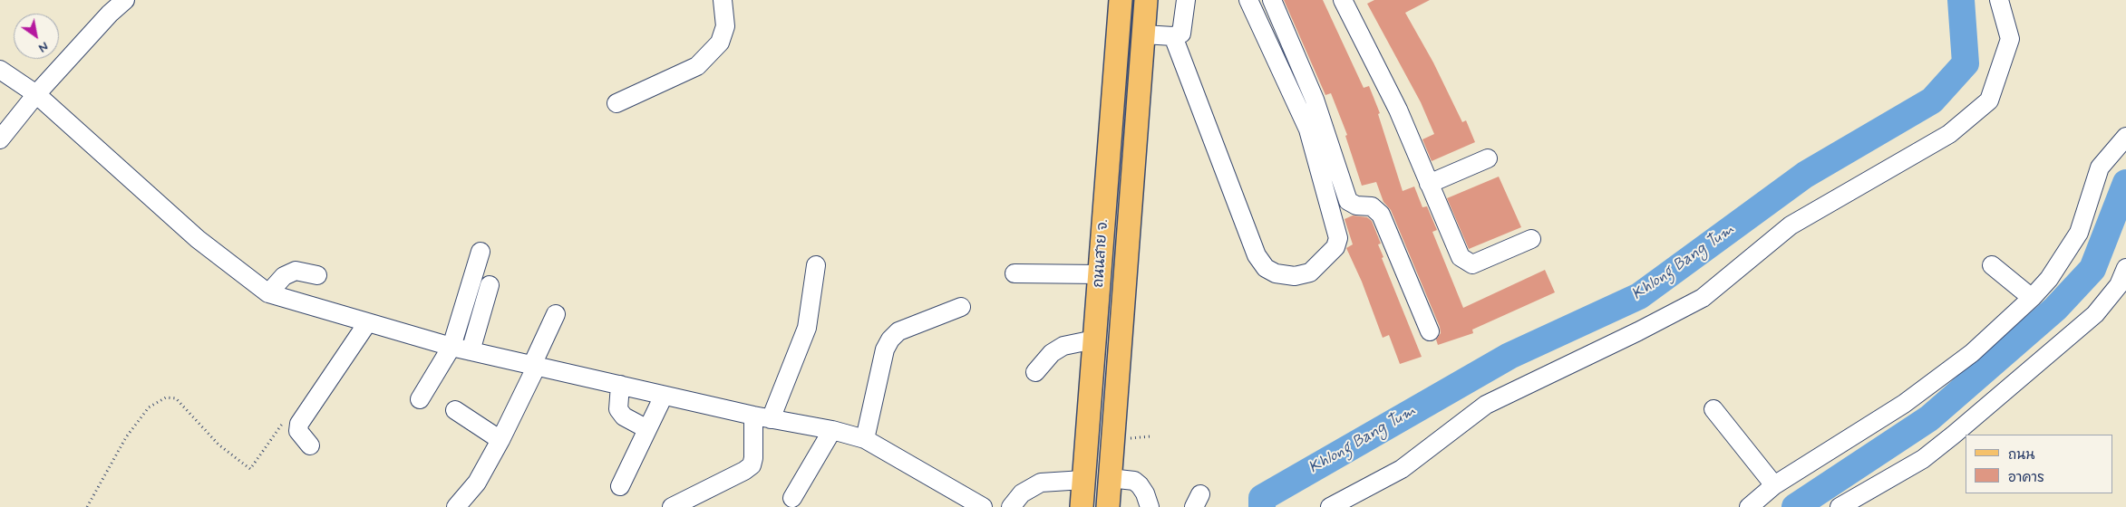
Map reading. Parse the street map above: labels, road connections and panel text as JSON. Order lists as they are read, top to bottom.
{
  "streets": {
    "main road": ["ถนนสาย จ."]
  },
  "water": ["Khlong Bang Tum"],
  "legend": ["ถนน", "อาคาร"],
  "north": "bottom right"
}
